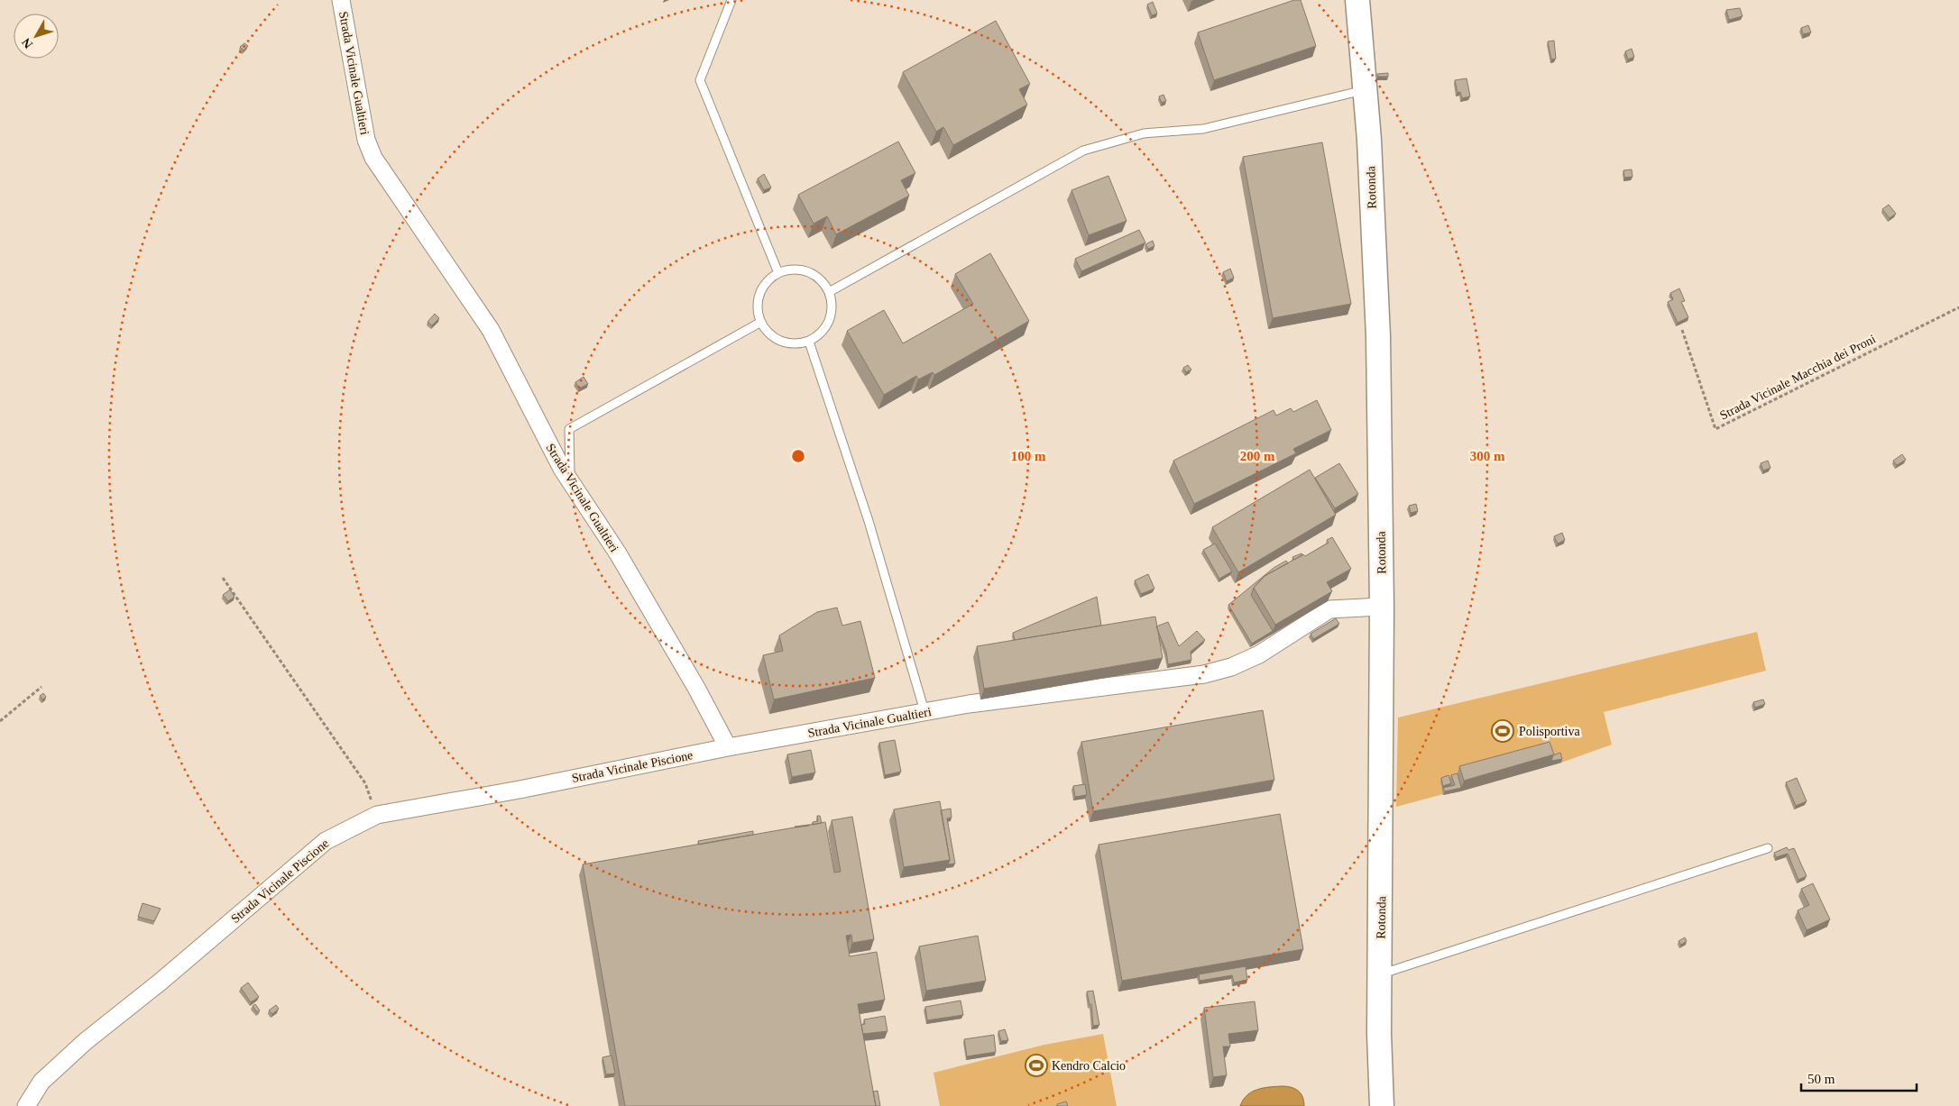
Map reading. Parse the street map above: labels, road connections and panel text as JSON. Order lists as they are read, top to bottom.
{
  "streets": {
    "main road": ["Rotonda"],
    "street": ["Strada Vicinale Gualtieri", "Strada Vicinale Piscione"],
    "path": ["Strada Vicinale Macchia dei Proni"]
  },
  "crossings": [
    ["Strada Vicinale Gualtieri", "Rotonda"],
    ["Strada Vicinale Gualtieri", "Strada Vicinale Piscione"]
  ],
  "places": {
    "sports": ["Polisportiva", "Kendro Calcio"]
  },
  "scale_bar": "50 m",
  "north": "bottom left",
  "rings": ["100 m", "200 m", "300 m"]
}
